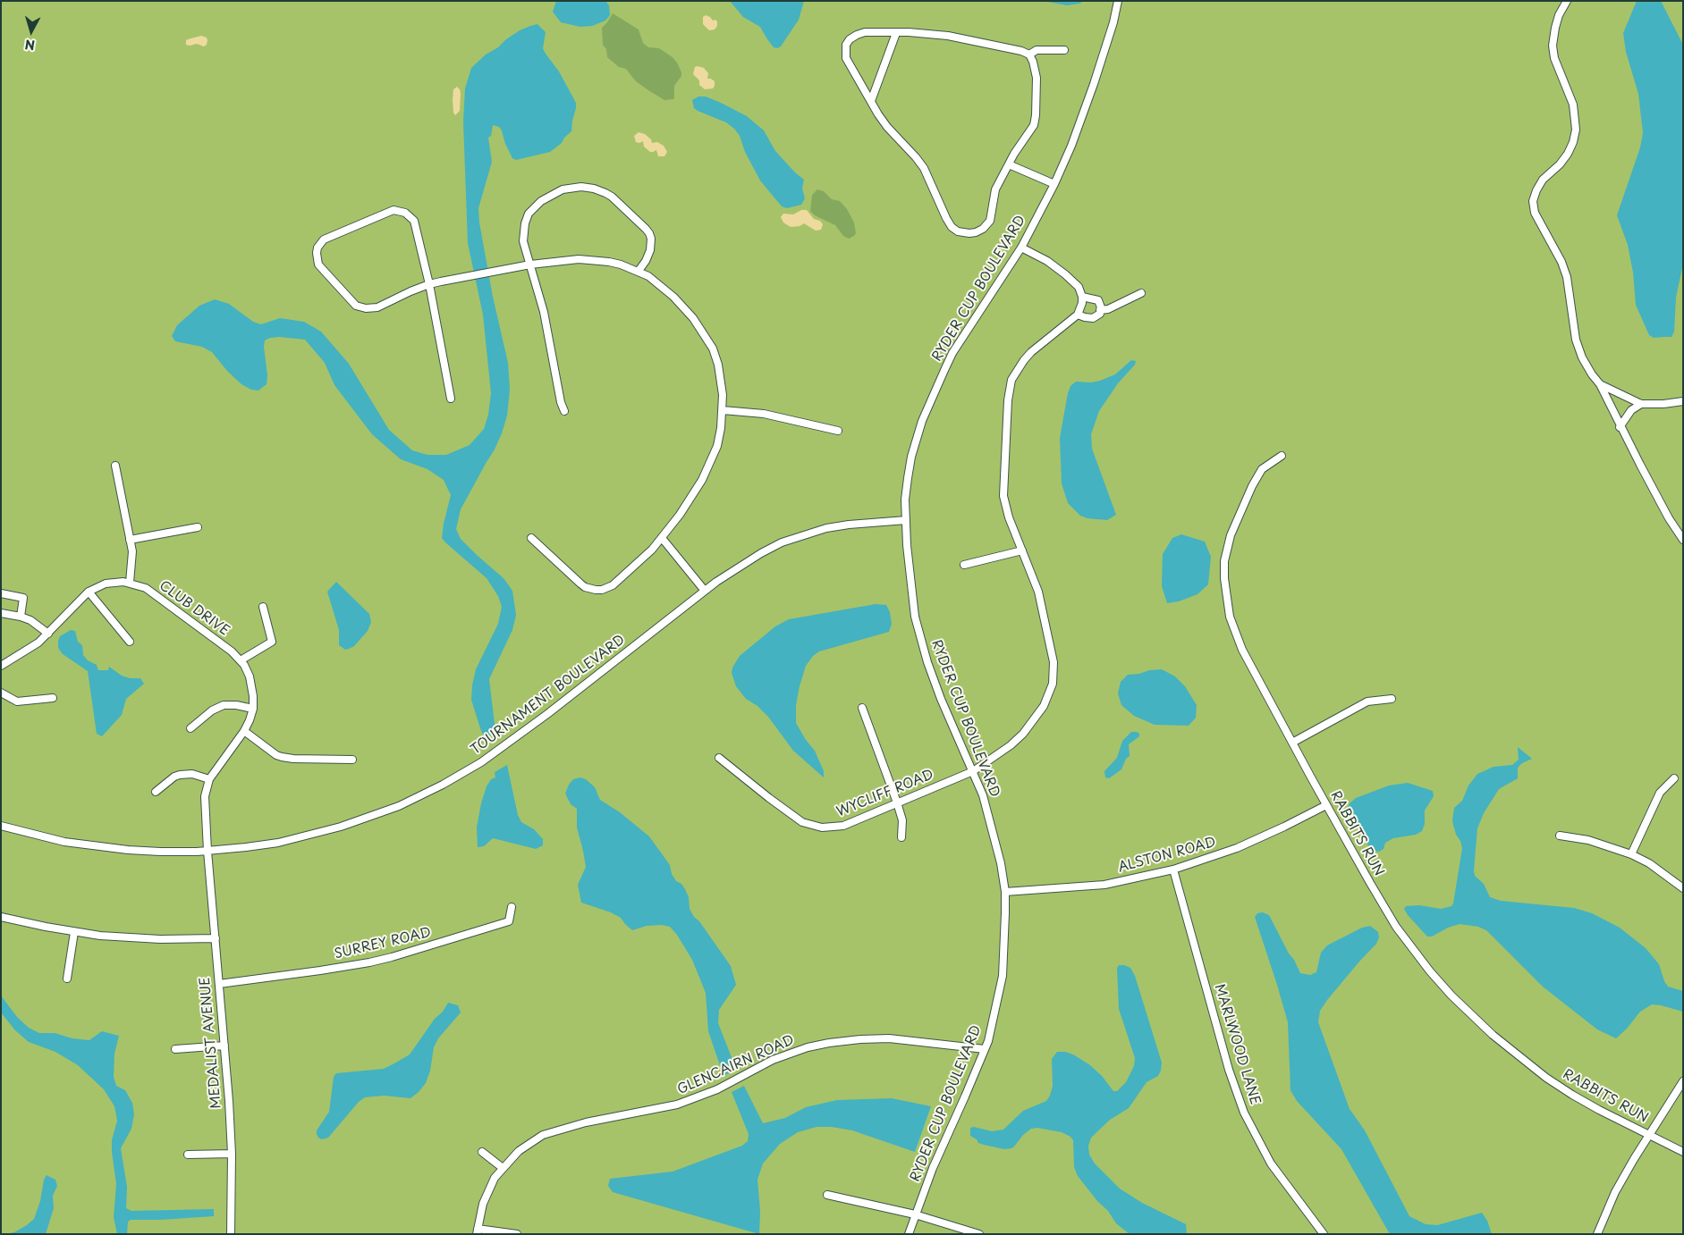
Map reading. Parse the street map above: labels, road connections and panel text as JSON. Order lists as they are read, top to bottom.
{
  "streets": {
    "street": [
      "RYDER CUP BOULEVARD",
      "CLUB DRIVE",
      "TOURNAMENT BOULEVARD",
      "WYCLIFF ROAD",
      "RABBITS RUN",
      "ALSTON ROAD",
      "SURREY ROAD",
      "MEDALIST AVENUE",
      "MARLWOOD LANE",
      "GLENCAIRN ROAD"
    ]
  },
  "crossings": [
    ["RYDER CUP BOULEVARD", "TOURNAMENT BOULEVARD"],
    ["RYDER CUP BOULEVARD", "WYCLIFF ROAD"],
    ["RYDER CUP BOULEVARD", "ALSTON ROAD"],
    ["RYDER CUP BOULEVARD", "GLENCAIRN ROAD"],
    ["CLUB DRIVE", "TOURNAMENT BOULEVARD"],
    ["CLUB DRIVE", "MEDALIST AVENUE"],
    ["TOURNAMENT BOULEVARD", "MEDALIST AVENUE"],
    ["RABBITS RUN", "ALSTON ROAD"],
    ["ALSTON ROAD", "MARLWOOD LANE"],
    ["SURREY ROAD", "MEDALIST AVENUE"]
  ],
  "north": "bottom"
}
